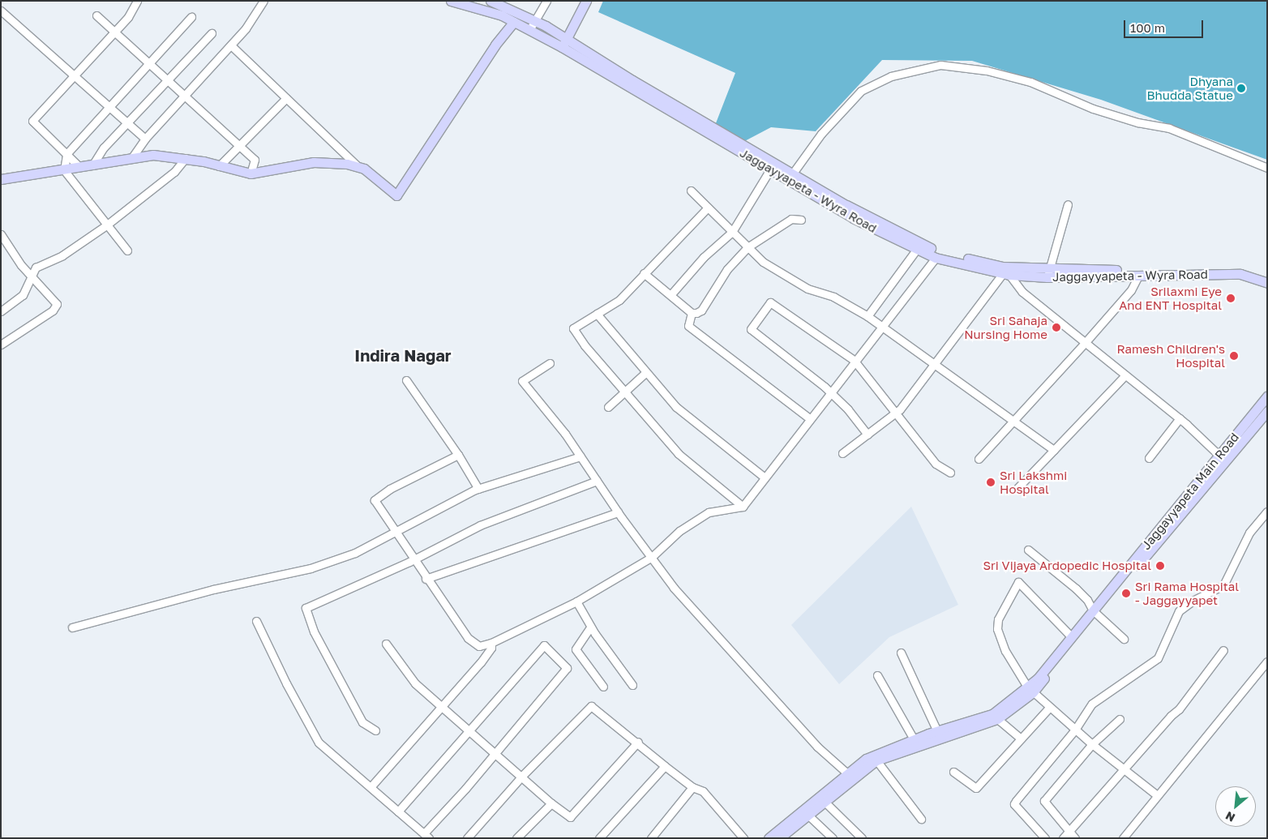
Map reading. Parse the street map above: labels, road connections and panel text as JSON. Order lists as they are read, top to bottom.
{
  "streets": {
    "main road": ["Jaggayyapeta - Wyra Road", "Jaggayyapeta Main Road"]
  },
  "districts": ["Indira Nagar"],
  "places": [
    "Dhyana Bhudda Statue",
    "Srilaxmi Eye And ENT Hospital",
    "Sri Sahaja Nursing Home",
    "Ramesh Children's Hospital",
    "Sri Lakshmi Hospital",
    "Sri Vijaya Ardopedic Hospital",
    "Sri Rama Hospital - Jaggayyapet"
  ],
  "scale_bar": "100 m",
  "north": "bottom left"
}
